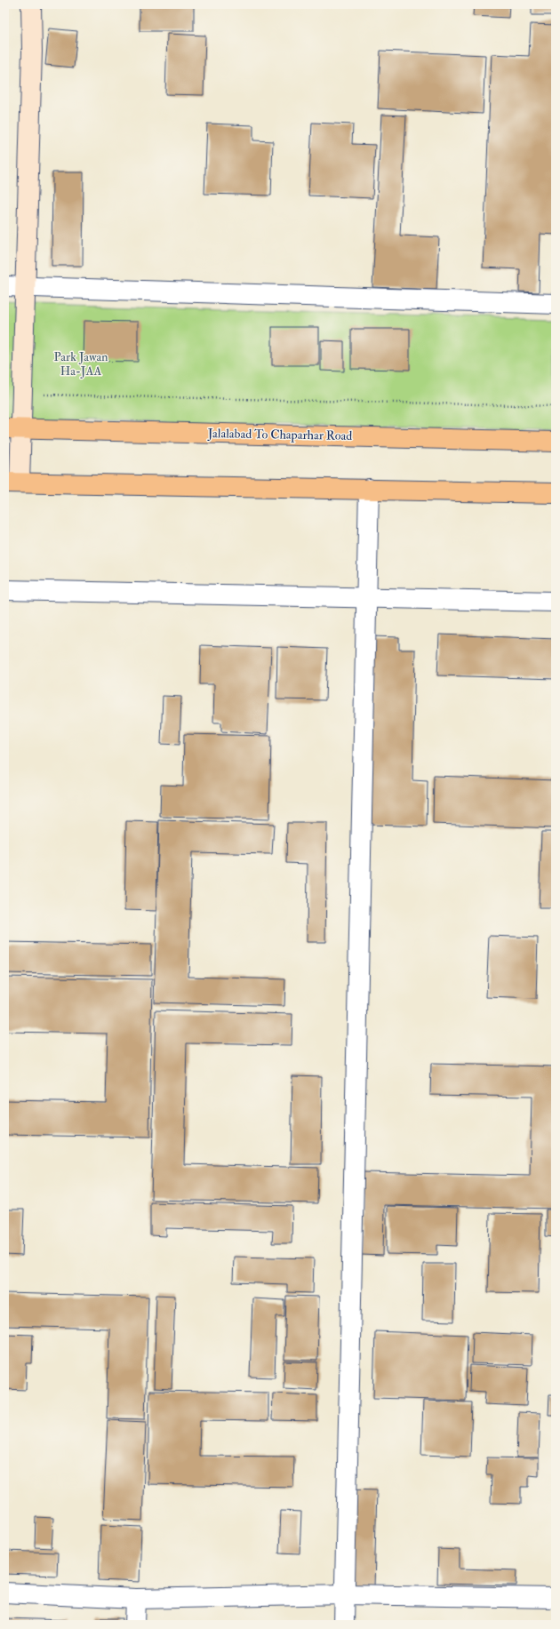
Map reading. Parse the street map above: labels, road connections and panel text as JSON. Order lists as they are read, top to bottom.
{
  "streets": {
    "main road": ["Jalalabad To Chaparhar Road"]
  },
  "parks": ["Park Jawan Ha-JAA"]
}
